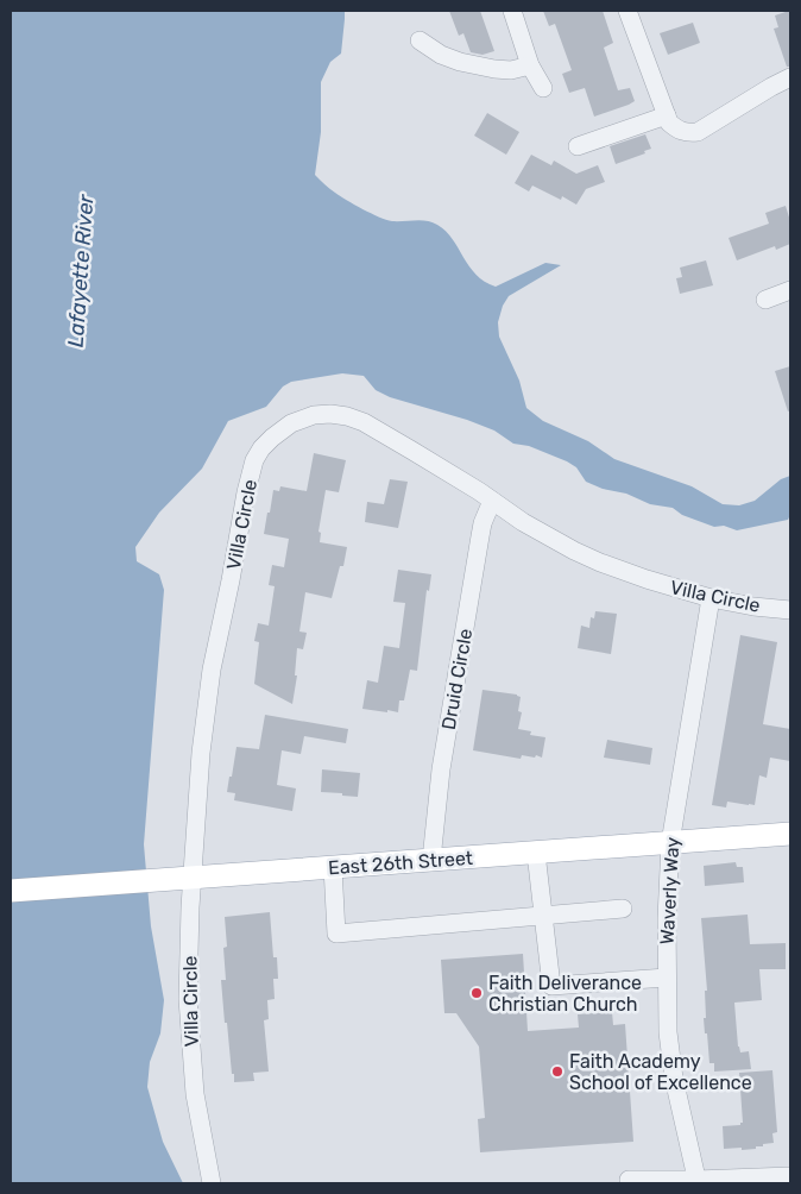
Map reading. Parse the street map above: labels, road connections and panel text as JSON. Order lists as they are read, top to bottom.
{
  "streets": {
    "main road": ["East 26th Street"],
    "street": ["Villa Circle", "Druid Circle", "Waverly Way"]
  },
  "crossings": [
    ["Villa Circle", "Druid Circle"],
    ["Villa Circle", "East 26th Street"],
    ["Villa Circle", "Waverly Way"],
    ["Druid Circle", "East 26th Street"],
    ["East 26th Street", "Waverly Way"]
  ],
  "water": ["Lafayette River"],
  "places": ["Faith Deliverance Christian Church", "Faith Academy School of Excellence"]
}
